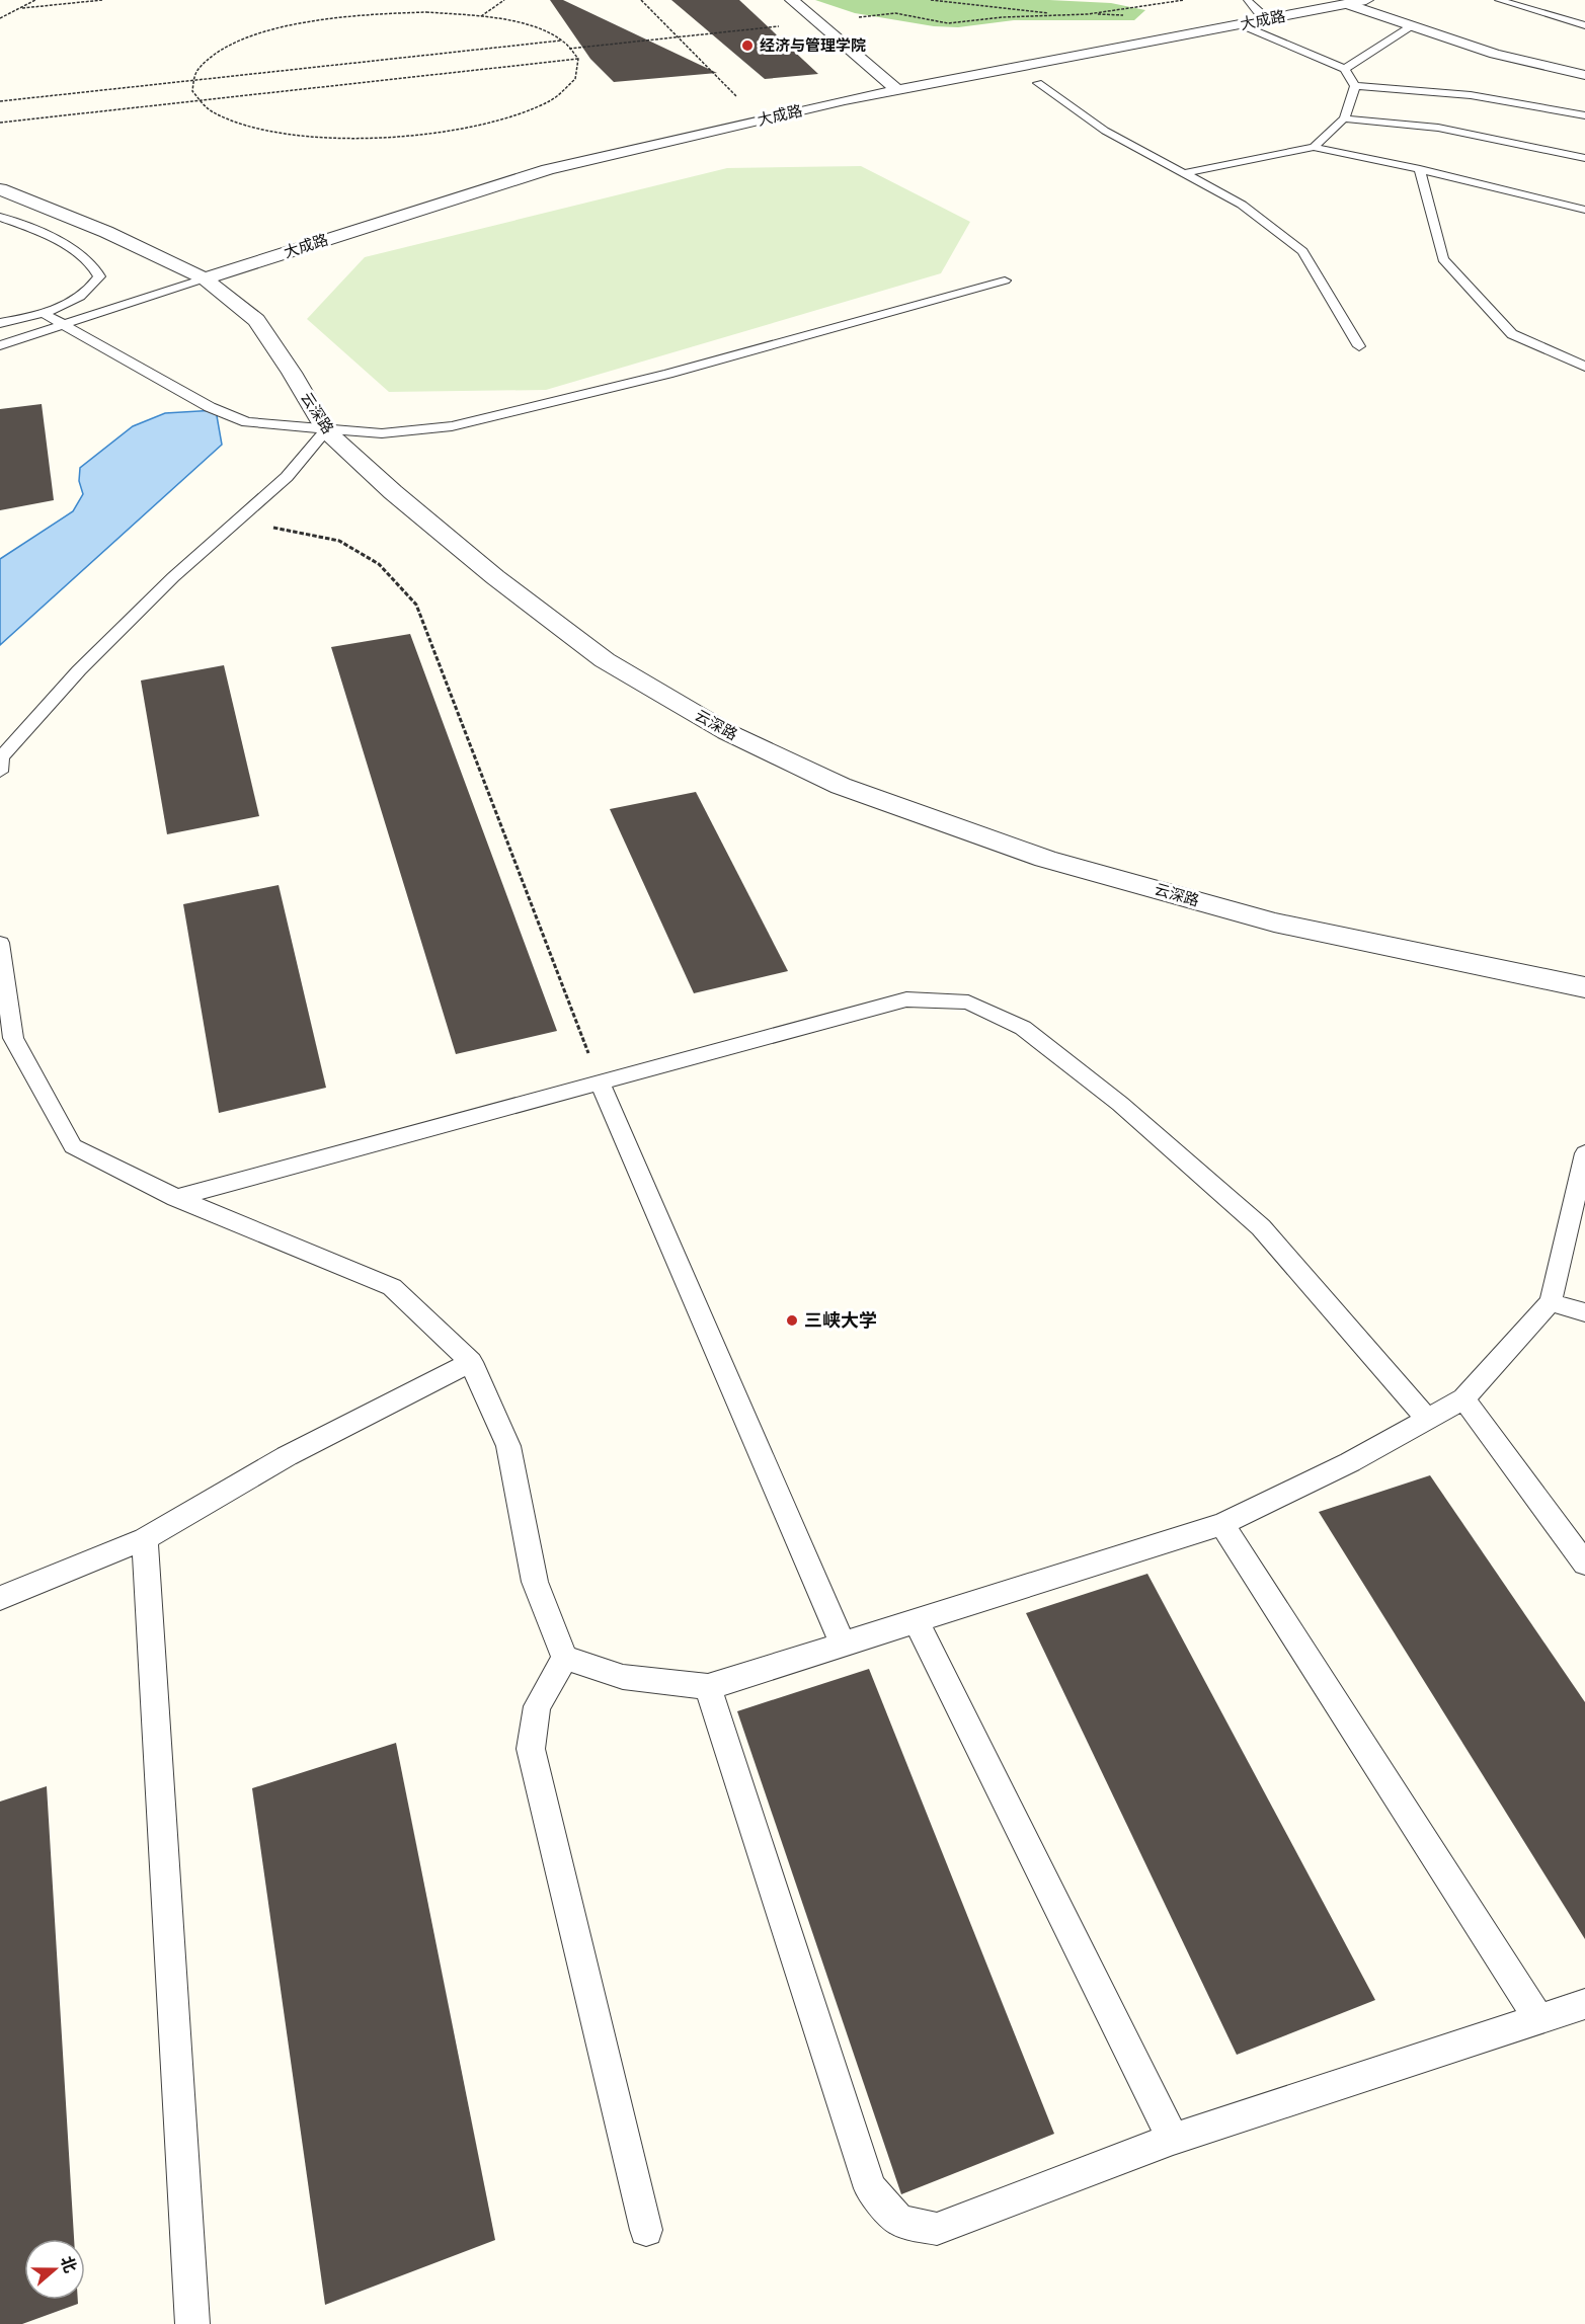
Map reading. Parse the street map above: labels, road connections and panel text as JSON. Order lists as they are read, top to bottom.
{
  "streets": {
    "street": ["大成路", "云深路"]
  },
  "crossings": [
    ["大成路", "云深路"]
  ],
  "places": ["经济与管理学院", "三峡大学"],
  "north": "right"
}
